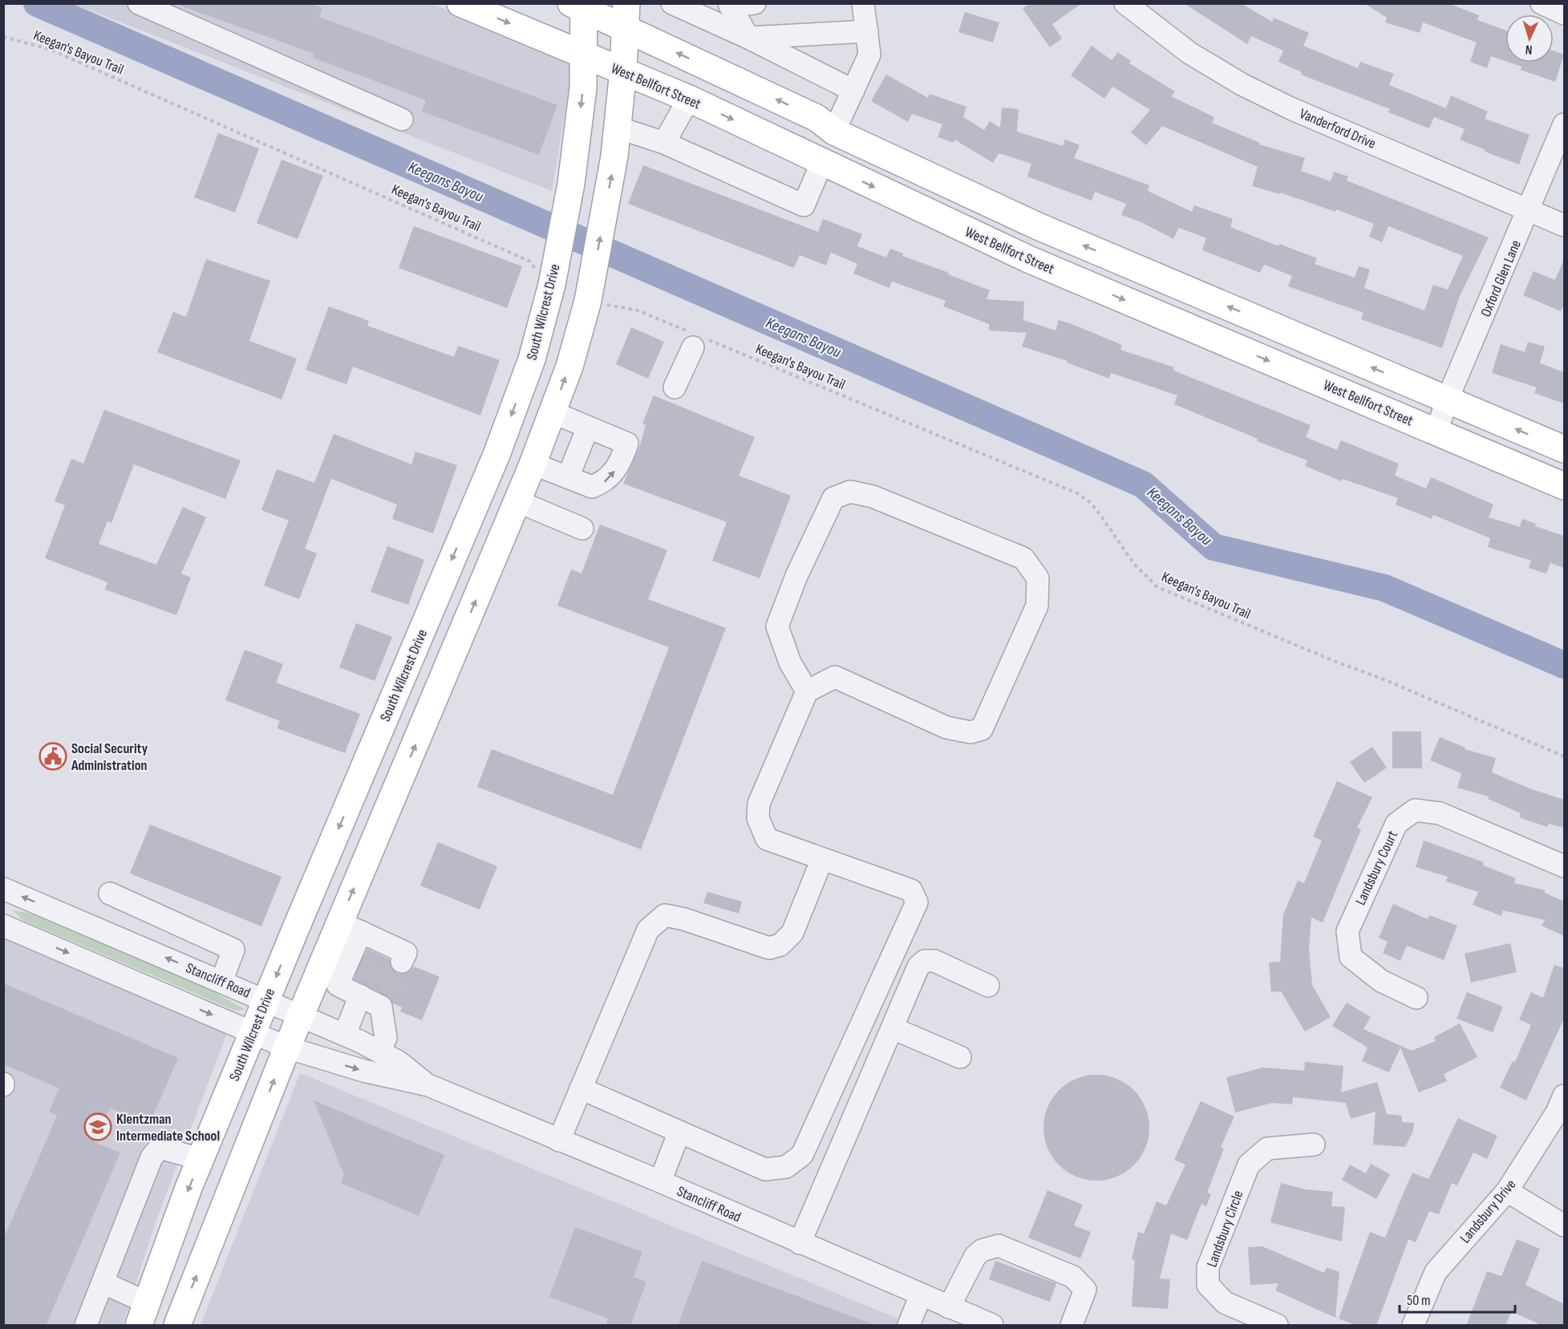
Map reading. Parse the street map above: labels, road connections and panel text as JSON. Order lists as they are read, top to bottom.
{
  "streets": {
    "main road": ["West Bellfort Street", "South Wilcrest Drive"],
    "street": [
      "Vanderford Drive",
      "Oxford Glen Lane",
      "Landsbury Court",
      "Stancliff Road",
      "Landsbury Drive",
      "Landsbury Circle"
    ],
    "path": ["Keegan's Bayou Trail"]
  },
  "crossings": [
    ["Keegan's Bayou Trail", "South Wilcrest Drive"],
    ["West Bellfort Street", "Oxford Glen Lane"],
    ["West Bellfort Street", "South Wilcrest Drive"],
    ["Vanderford Drive", "Oxford Glen Lane"],
    ["South Wilcrest Drive", "Stancliff Road"]
  ],
  "water": ["Keegans Bayou"],
  "places": {
    "public building": ["Social Security Administration"],
    "school or university": ["Klentzman Intermediate School"]
  },
  "scale_bar": "50 m",
  "north": "bottom"
}
